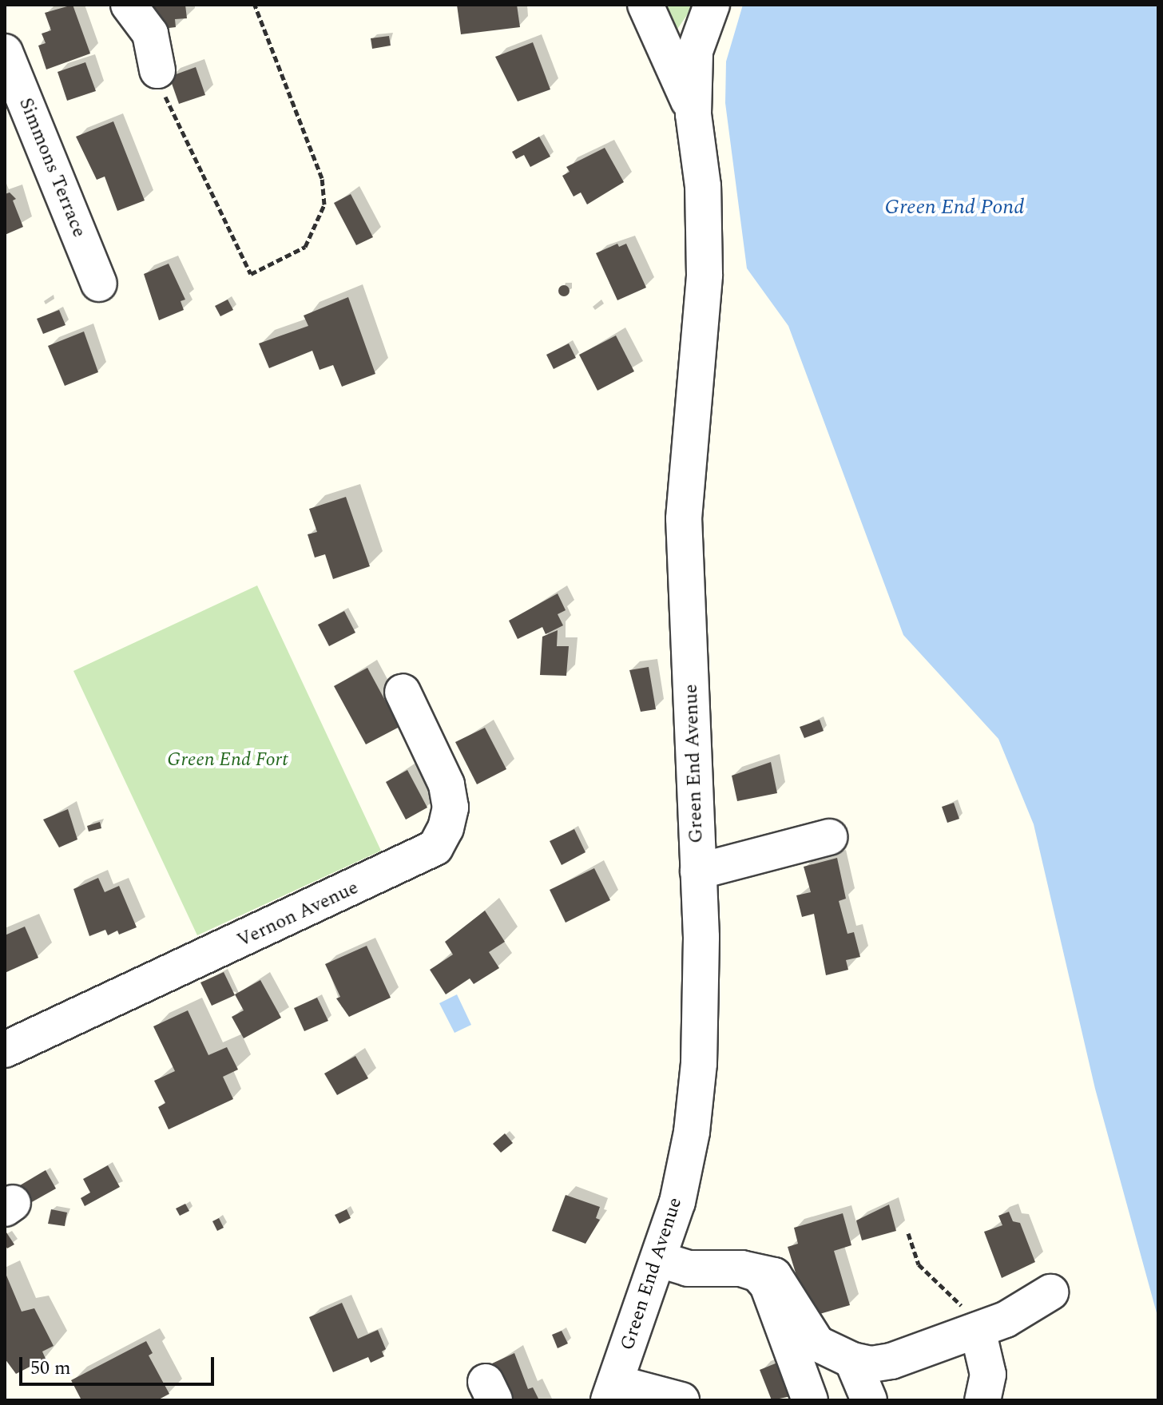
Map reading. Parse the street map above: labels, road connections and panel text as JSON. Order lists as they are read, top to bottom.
{
  "streets": {
    "street": ["Simmons Terrace", "Green End Avenue", "Vernon Avenue"]
  },
  "water": ["Green End Pond"],
  "parks": ["Green End Fort"],
  "scale_bar": "50 m"
}
